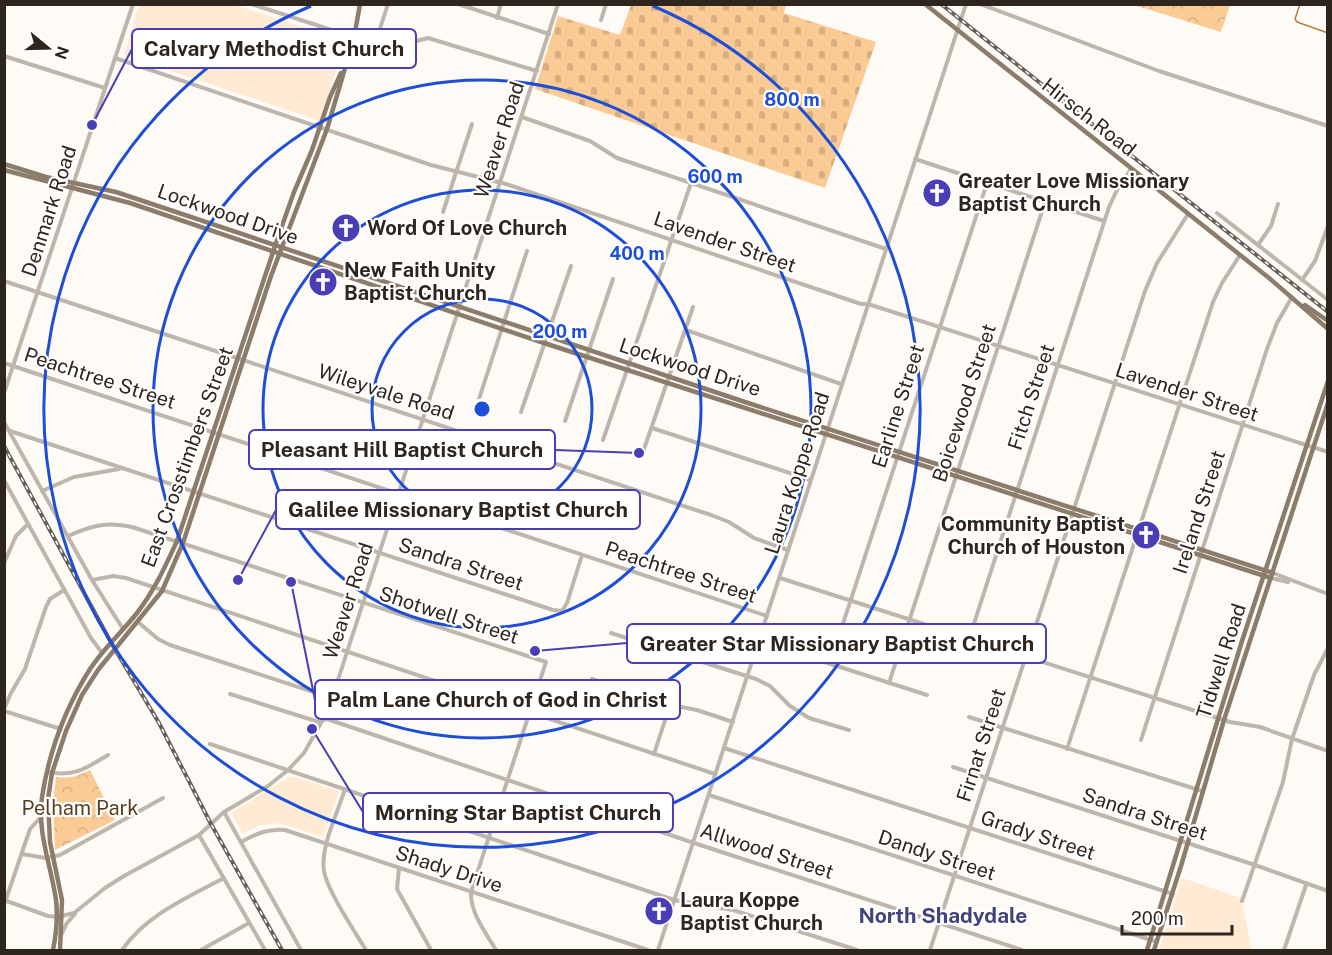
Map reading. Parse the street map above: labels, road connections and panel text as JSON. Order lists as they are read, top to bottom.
{
  "streets": {
    "main road": [
      "Hirsch Road",
      "Lockwood Drive",
      "East Crosstimbers Street",
      "Tidwell Road"
    ],
    "street": [
      "Weaver Road",
      "Denmark Road",
      "Lavender Street",
      "Peachtree Street",
      "Wileyvale Road",
      "Fitch Street",
      "Boicewood Street",
      "Earline Street",
      "Laura Koppe Road",
      "Ireland Street",
      "Sandra Street",
      "Shotwell Street",
      "Firnat Street",
      "Grady Street",
      "Allwood Street",
      "Dandy Street",
      "Shady Drive"
    ]
  },
  "crossings": [
    ["Hirsch Road", "Fitch Street"],
    ["Hirsch Road", "Laura Koppe Road"],
    ["Hirsch Road", "Ireland Street"],
    ["Hirsch Road", "Firnat Street"],
    ["Weaver Road", "Lockwood Drive"],
    ["Weaver Road", "Lavender Street"],
    ["Weaver Road", "Peachtree Street"],
    ["Weaver Road", "Wileyvale Road"],
    ["Weaver Road", "East Crosstimbers Street"],
    ["Weaver Road", "Sandra Street"],
    ["Weaver Road", "Shotwell Street"],
    ["Weaver Road", "Allwood Street"],
    ["Denmark Road", "Lockwood Drive"],
    ["Denmark Road", "Lavender Street"],
    ["Denmark Road", "Peachtree Street"],
    ["Denmark Road", "Wileyvale Road"],
    ["Lockwood Drive", "Fitch Street"],
    ["Lockwood Drive", "Boicewood Street"],
    ["Lockwood Drive", "Earline Street"],
    ["Lockwood Drive", "East Crosstimbers Street"],
    ["Lockwood Drive", "Laura Koppe Road"],
    ["Lockwood Drive", "Ireland Street"],
    ["Lockwood Drive", "Tidwell Road"],
    ["Lockwood Drive", "Firnat Street"],
    ["Lavender Street", "Fitch Street"],
    ["Lavender Street", "Boicewood Street"],
    ["Lavender Street", "Earline Street"],
    ["Lavender Street", "East Crosstimbers Street"],
    ["Lavender Street", "Laura Koppe Road"],
    ["Lavender Street", "Ireland Street"],
    ["Lavender Street", "Tidwell Road"],
    ["Lavender Street", "Firnat Street"],
    ["Peachtree Street", "Fitch Street"],
    ["Peachtree Street", "Boicewood Street"],
    ["Peachtree Street", "Earline Street"],
    ["Peachtree Street", "East Crosstimbers Street"],
    ["Peachtree Street", "Laura Koppe Road"],
    ["Peachtree Street", "Ireland Street"],
    ["Peachtree Street", "Sandra Street"],
    ["Peachtree Street", "Tidwell Road"],
    ["Peachtree Street", "Firnat Street"],
    ["Wileyvale Road", "East Crosstimbers Street"],
    ["Wileyvale Road", "Laura Koppe Road"],
    ["East Crosstimbers Street", "Sandra Street"],
    ["East Crosstimbers Street", "Shotwell Street"],
    ["Laura Koppe Road", "Grady Street"],
    ["Laura Koppe Road", "Allwood Street"],
    ["Laura Koppe Road", "Dandy Street"],
    ["Sandra Street", "Tidwell Road"],
    ["Sandra Street", "Firnat Street"],
    ["Tidwell Road", "Grady Street"],
    ["Tidwell Road", "Dandy Street"],
    ["Firnat Street", "Grady Street"],
    ["Firnat Street", "Allwood Street"],
    ["Firnat Street", "Dandy Street"]
  ],
  "districts": ["North Shadydale"],
  "parks": ["Pelham Park"],
  "places": {
    "other": [
      "Calvary Methodist Church",
      "Pleasant Hill Baptist Church",
      "Galilee Missionary Baptist Church",
      "Palm Lane Church of God in Christ",
      "Greater Star Missionary Baptist Church",
      "Morning Star Baptist Church"
    ],
    "church": [
      "Greater Love Missionary Baptist Church",
      "Word Of Love Church",
      "New Faith Unity Baptist Church",
      "Community Baptist Church of Houston",
      "Laura Koppe Baptist Church"
    ]
  },
  "scale_bar": "200 m",
  "north": "right",
  "rings": [
    "800 m",
    "600 m",
    "400 m",
    "200 m"
  ]
}
